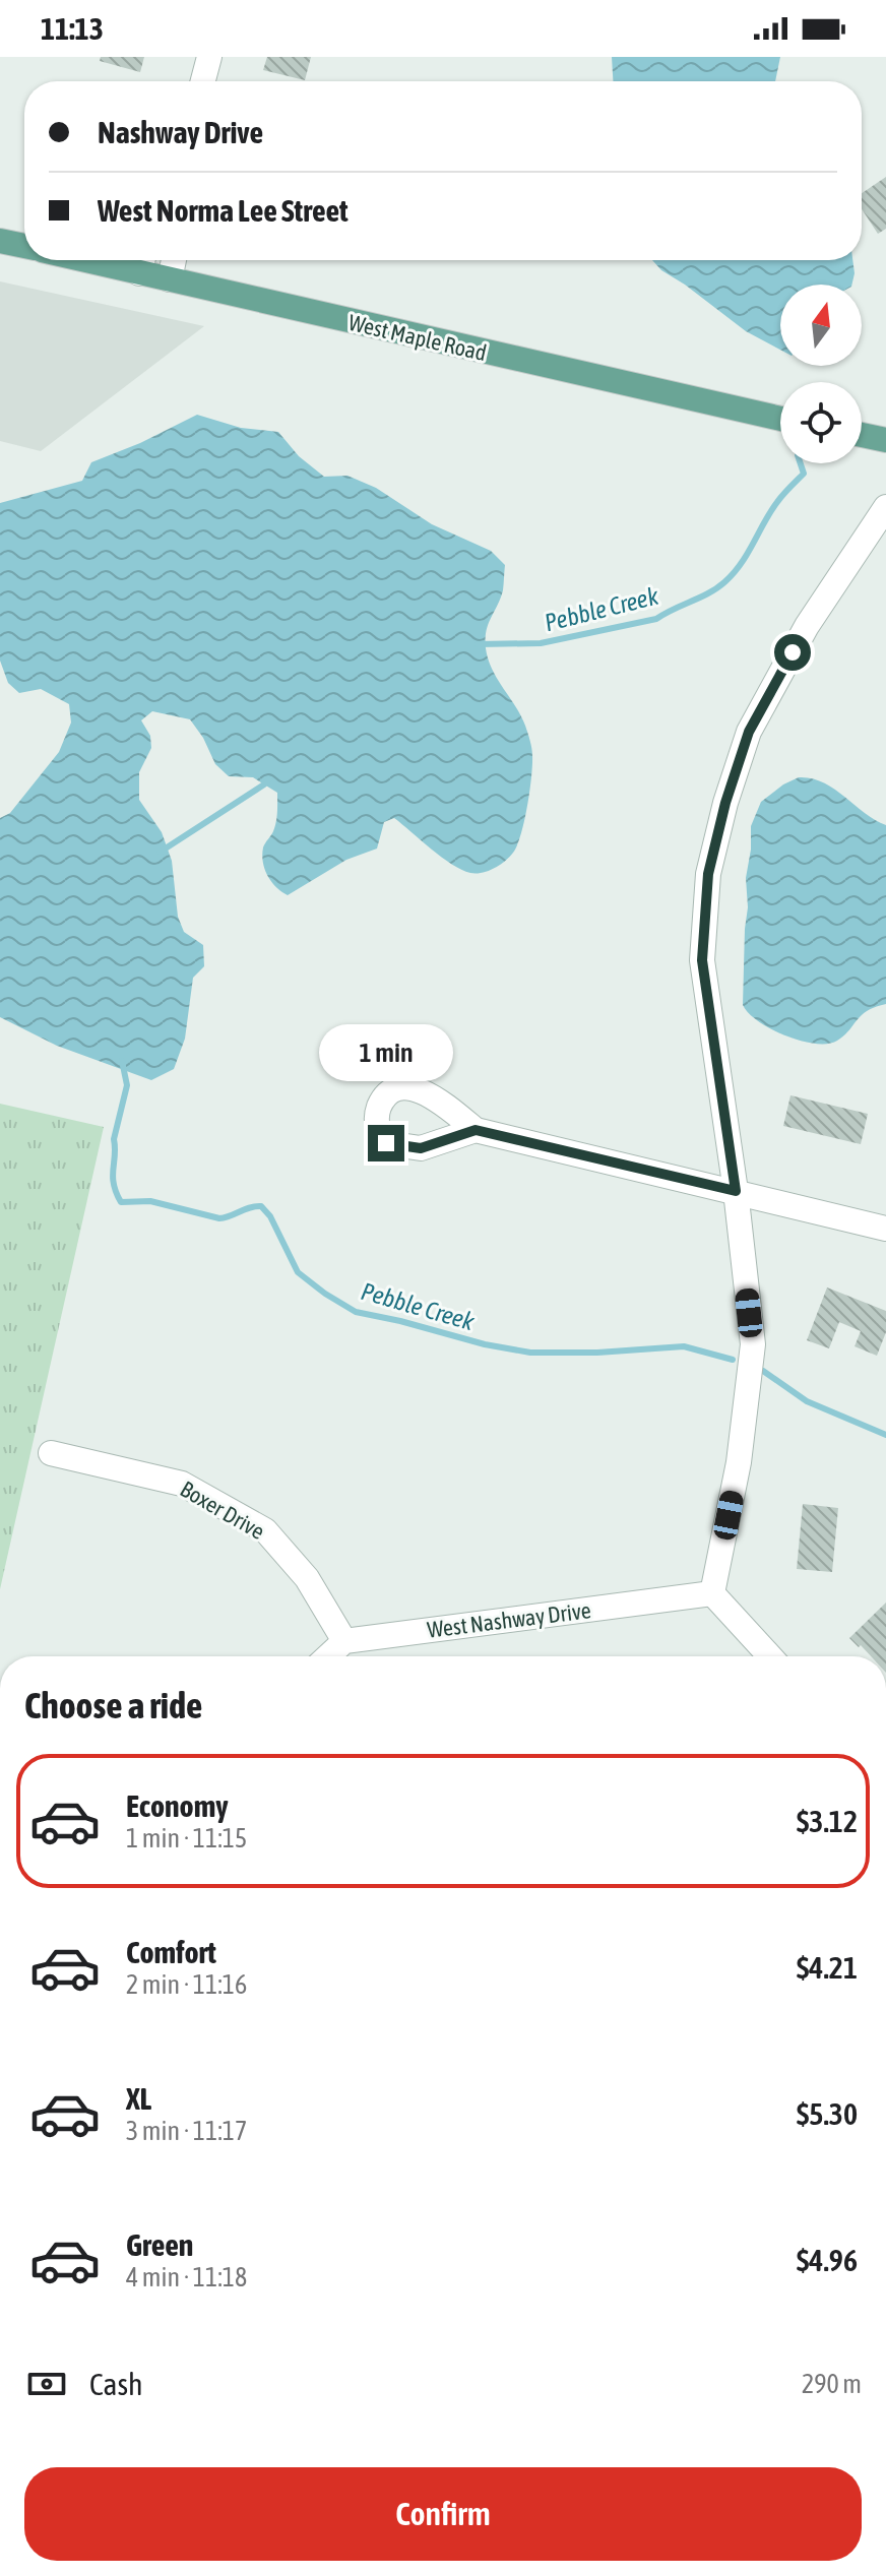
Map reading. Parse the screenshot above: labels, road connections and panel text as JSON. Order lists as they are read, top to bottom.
{
  "streets": {
    "main road": ["West Maple Road"],
    "street": ["Boxer Drive", "West Nashway Drive"]
  },
  "crossings": [
    ["Boxer Drive", "West Nashway Drive"]
  ],
  "water": ["Pebble Creek"],
  "north": "top",
  "page": {
    "status": "11:13",
    "banner": ["Nashway Drive", "West Norma Lee Street"],
    "bubble": "1 min",
    "heading": "Choose a ride",
    "list": [
      {
        "name": "Economy",
        "note": "1 min · 11:15",
        "value": "$3.12"
      },
      {
        "name": "Comfort",
        "note": "2 min · 11:16",
        "value": "$4.21"
      },
      {
        "name": "XL",
        "note": "3 min · 11:17",
        "value": "$5.30"
      },
      {
        "name": "Green",
        "note": "4 min · 11:18",
        "value": "$4.96"
      }
    ],
    "pay": ["Cash", "290 m"],
    "buttons": "Confirm"
  }
}
